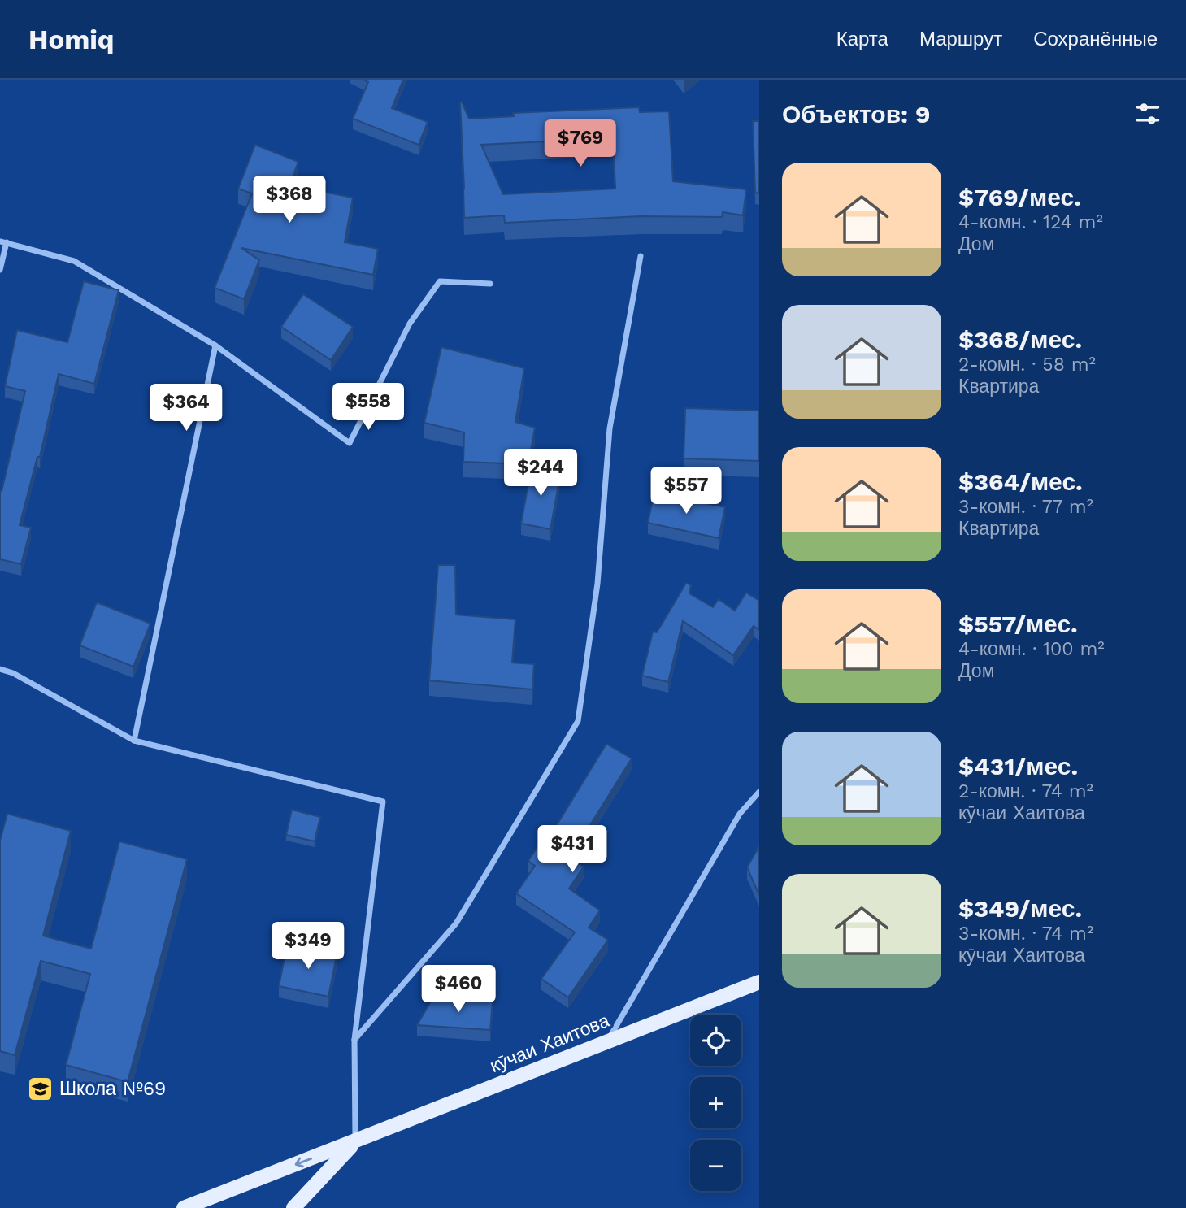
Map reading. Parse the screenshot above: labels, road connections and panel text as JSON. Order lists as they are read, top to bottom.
{
  "streets": {
    "main road": ["кӯчаи Хаитова"]
  },
  "places": {
    "school or university": ["Школа №69"]
  },
  "page": {
    "header": "Homiq",
    "nav": ["Карта", "Маршрут", "Сохранённые"],
    "heading": "Объектов: 9",
    "price": [
      "$769",
      "$368",
      "$558",
      "$364",
      "$244",
      "$557",
      "$431",
      "$349",
      "$460"
    ],
    "list": [
      {
        "name": "$769/мес.",
        "note": "4-комн. · 124 m² · Дом"
      },
      {
        "name": "$368/мес.",
        "note": "2-комн. · 58 m² · Квартира"
      },
      {
        "name": "$364/мес.",
        "note": "3-комн. · 77 m² · Квартира"
      },
      {
        "name": "$557/мес.",
        "note": "4-комн. · 100 m² · Дом"
      },
      {
        "name": "$431/мес.",
        "note": "2-комн. · 74 m² · кӯчаи Хаитова"
      },
      {
        "name": "$349/мес.",
        "note": "3-комн. · 74 m² · кӯчаи Хаитова"
      }
    ],
    "map_buttons": ["+", "−"]
  }
}
